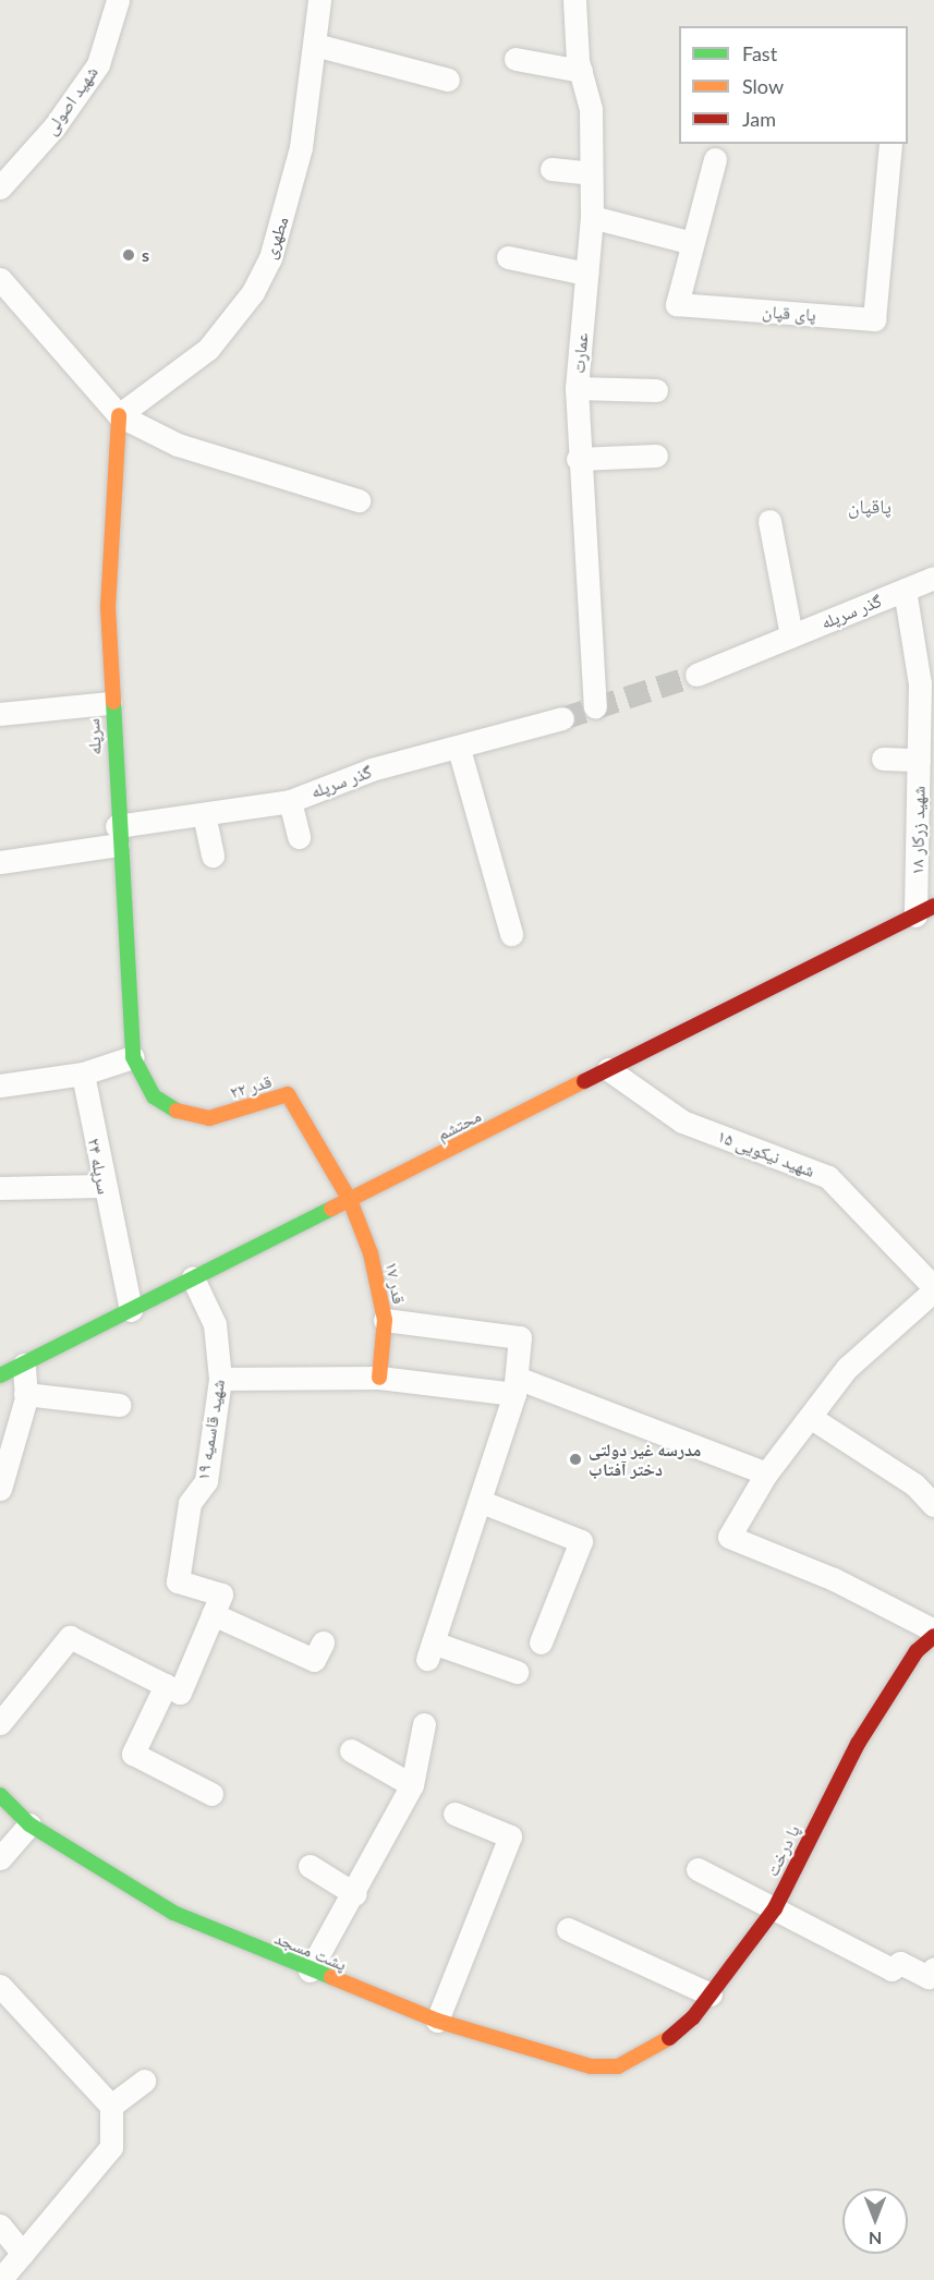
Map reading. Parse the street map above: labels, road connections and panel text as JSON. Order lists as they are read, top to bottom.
{
  "streets": {
    "street": [
      "شهید اصولی",
      "مطهری",
      "پای قپان",
      "عمارت",
      "گذر سرپله",
      "سرپله",
      "شهید زرکار ۱۸",
      "قدر ۲۲",
      "محتشم",
      "شهید نیکویی ۱۵",
      "سرپله ۲۴",
      "قدر ۱۷",
      "شهید قاسمیه ۱۹",
      "پا درخت",
      "پشت مسجد"
    ]
  },
  "crossings": [
    ["مطهری", "سرپله"],
    ["گذر سرپله", "سرپله"],
    ["گذر سرپله", "شهید زرکار ۱۸"],
    ["سرپله", "قدر ۲۲"],
    ["شهید زرکار ۱۸", "محتشم"],
    ["قدر ۲۲", "محتشم"],
    ["قدر ۲۲", "قدر ۱۷"],
    ["محتشم", "شهید نیکویی ۱۵"],
    ["محتشم", "سرپله ۲۴"],
    ["محتشم", "قدر ۱۷"],
    ["محتشم", "شهید قاسمیه ۱۹"],
    ["پا درخت", "پشت مسجد"]
  ],
  "districts": ["پاقپان"],
  "places": ["s", "مدرسه غیر دولتی دختر آفتاب"],
  "legend": ["Fast", "Slow", "Jam"],
  "north": "bottom"
}
